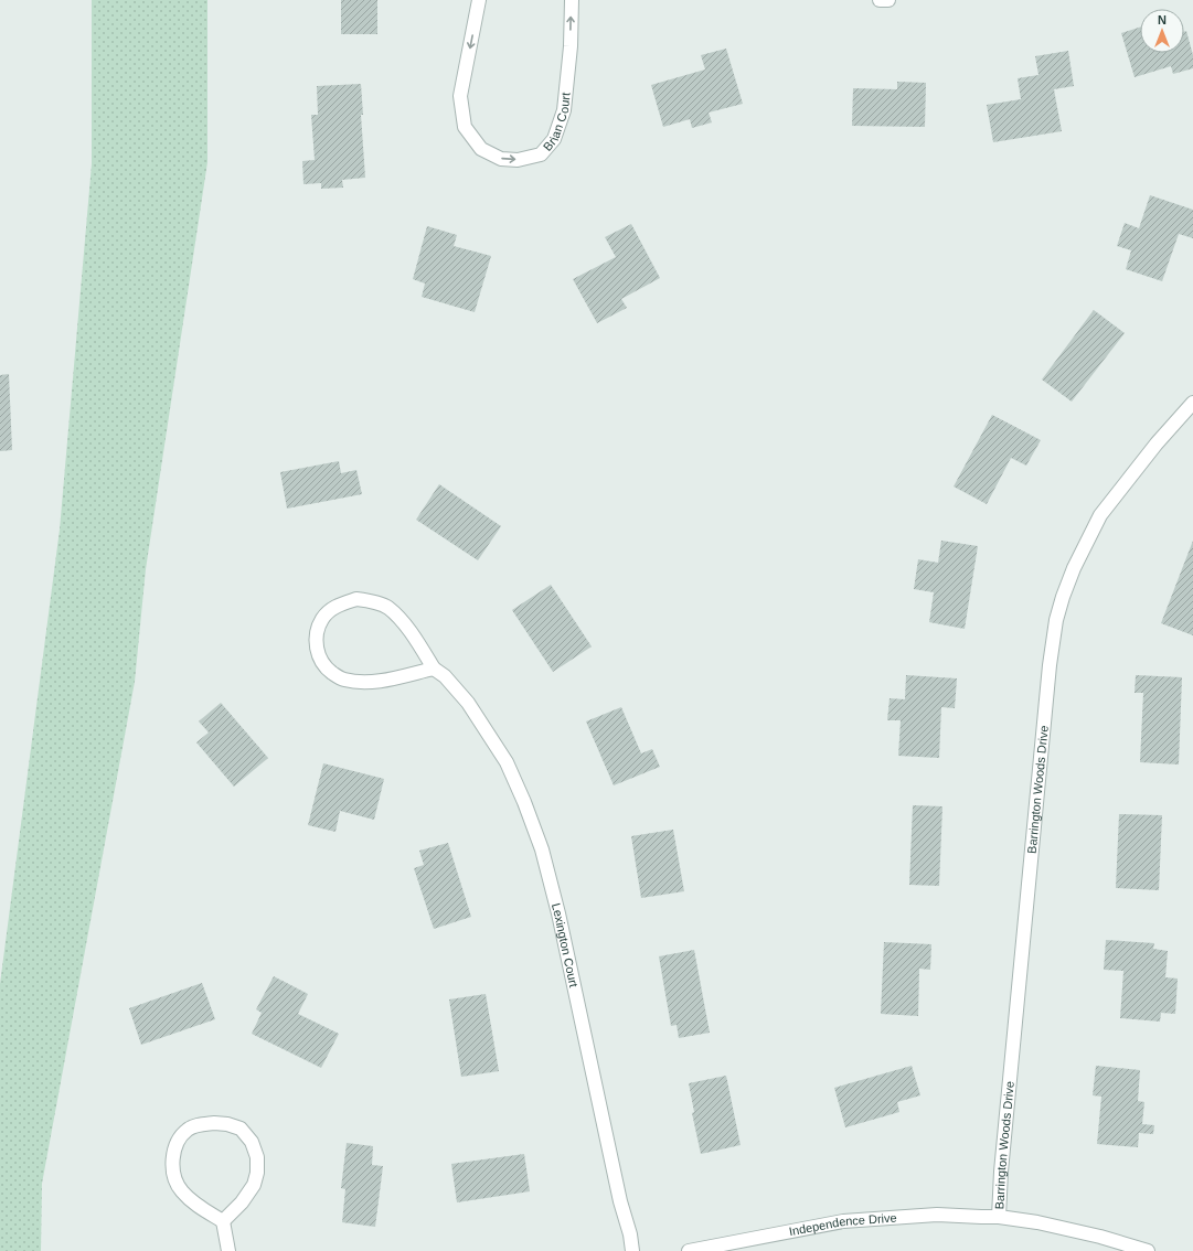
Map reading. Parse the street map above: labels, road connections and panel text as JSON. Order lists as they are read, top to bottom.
{
  "streets": {
    "street": [
      "Brian Court",
      "Barrington Woods Drive",
      "Lexington Court",
      "Independence Drive"
    ]
  },
  "crossings": [
    ["Barrington Woods Drive", "Independence Drive"]
  ],
  "north": "top"
}
